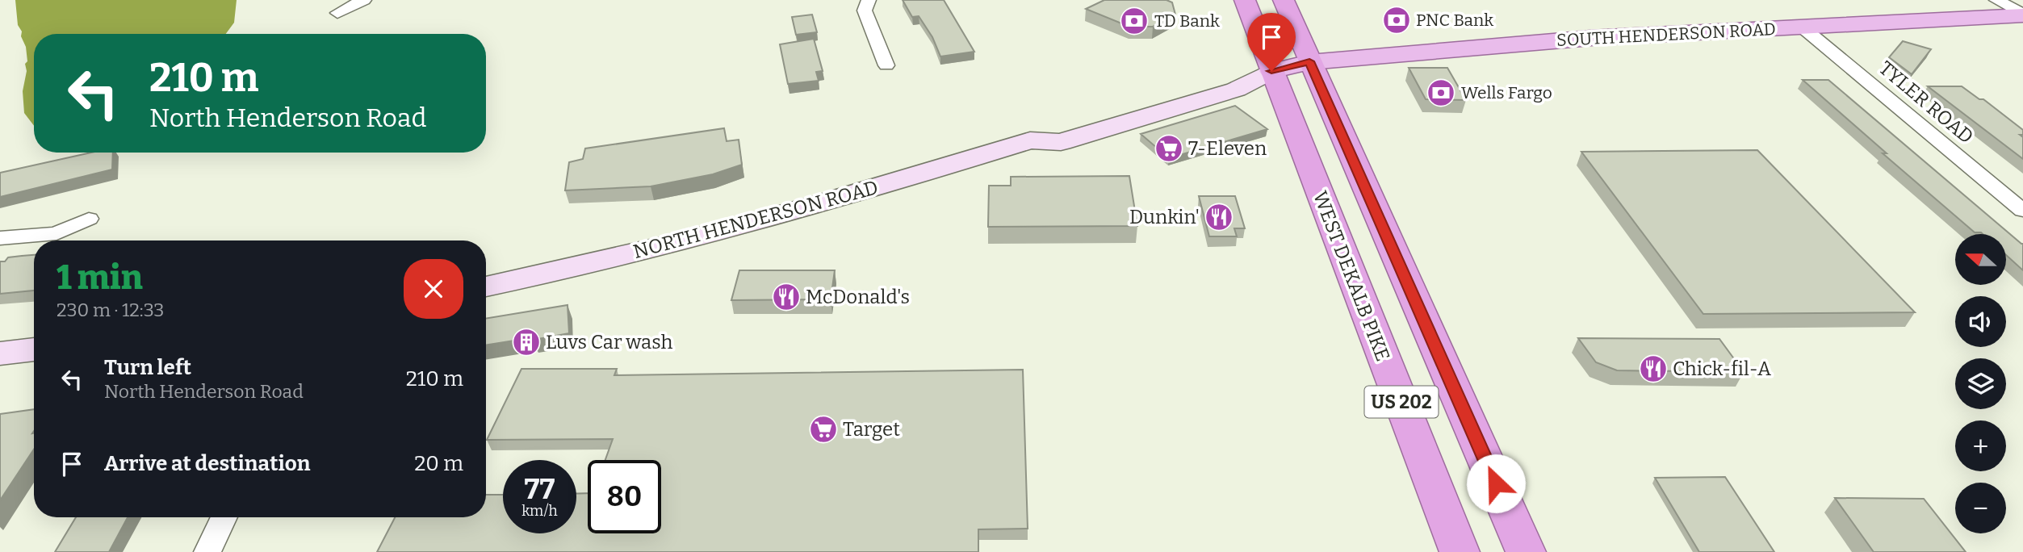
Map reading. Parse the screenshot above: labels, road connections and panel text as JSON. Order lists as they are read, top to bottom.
{
  "streets": {
    "highway": ["WEST DEKALB PIKE", "US 202"],
    "main road": ["SOUTH HENDERSON ROAD", "NORTH HENDERSON ROAD"],
    "street": ["TYLER ROAD"]
  },
  "crossings": [
    ["SOUTH HENDERSON ROAD", "TYLER ROAD"],
    ["SOUTH HENDERSON ROAD", "NORTH HENDERSON ROAD"],
    ["SOUTH HENDERSON ROAD", "US 202"],
    ["NORTH HENDERSON ROAD", "WEST DEKALB PIKE"],
    ["NORTH HENDERSON ROAD", "US 202"]
  ],
  "places": {
    "bank": ["PNC Bank", "TD Bank", "Wells Fargo"],
    "supermarket": ["7-Eleven", "Target"],
    "restaurant": ["Dunkin'", "McDonald's", "Chick-fil-A"],
    "building": ["Luvs Car wash"]
  },
  "north": "left",
  "page": {
    "turn": ["210 m", "North Henderson Road"],
    "map_buttons": ["+", "−"],
    "heading": ["1 min", "230 m · 12:33"],
    "list": [
      {
        "name": "Turn left",
        "note": "North Henderson Road",
        "value": "210 m"
      },
      {
        "name": "Arrive at destination",
        "value": "20 m"
      }
    ],
    "speed": "77 km/h",
    "limit": "80"
  }
}
